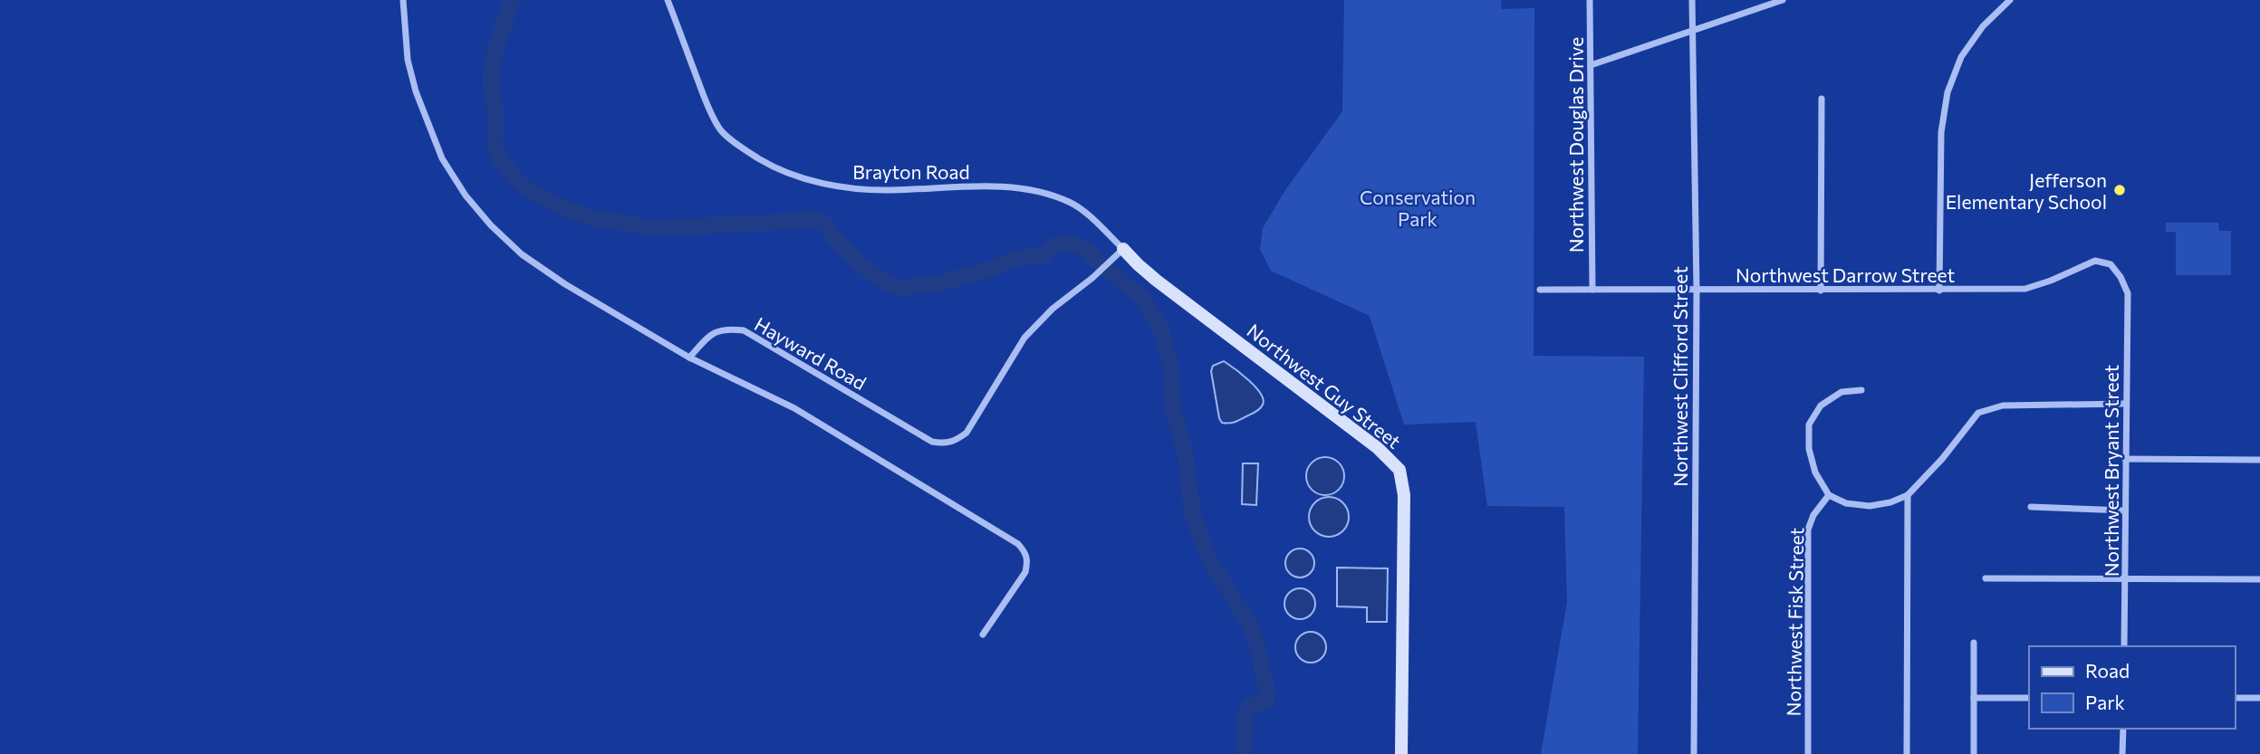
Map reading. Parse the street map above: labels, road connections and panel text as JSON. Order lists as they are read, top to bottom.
{
  "streets": {
    "street": [
      "Northwest Douglas Drive",
      "Brayton Road",
      "Northwest Darrow Street",
      "Hayward Road",
      "Northwest Clifford Street",
      "Northwest Guy Street",
      "Northwest Bryant Street",
      "Northwest Fisk Street"
    ]
  },
  "crossings": [
    ["Northwest Douglas Drive", "Northwest Darrow Street"],
    ["Brayton Road", "Hayward Road"],
    ["Brayton Road", "Northwest Guy Street"],
    ["Northwest Darrow Street", "Northwest Clifford Street"],
    ["Northwest Darrow Street", "Northwest Bryant Street"],
    ["Hayward Road", "Northwest Guy Street"]
  ],
  "parks": ["Conservation Park"],
  "places": ["Jefferson Elementary School"],
  "legend": ["Road", "Park"]
}
